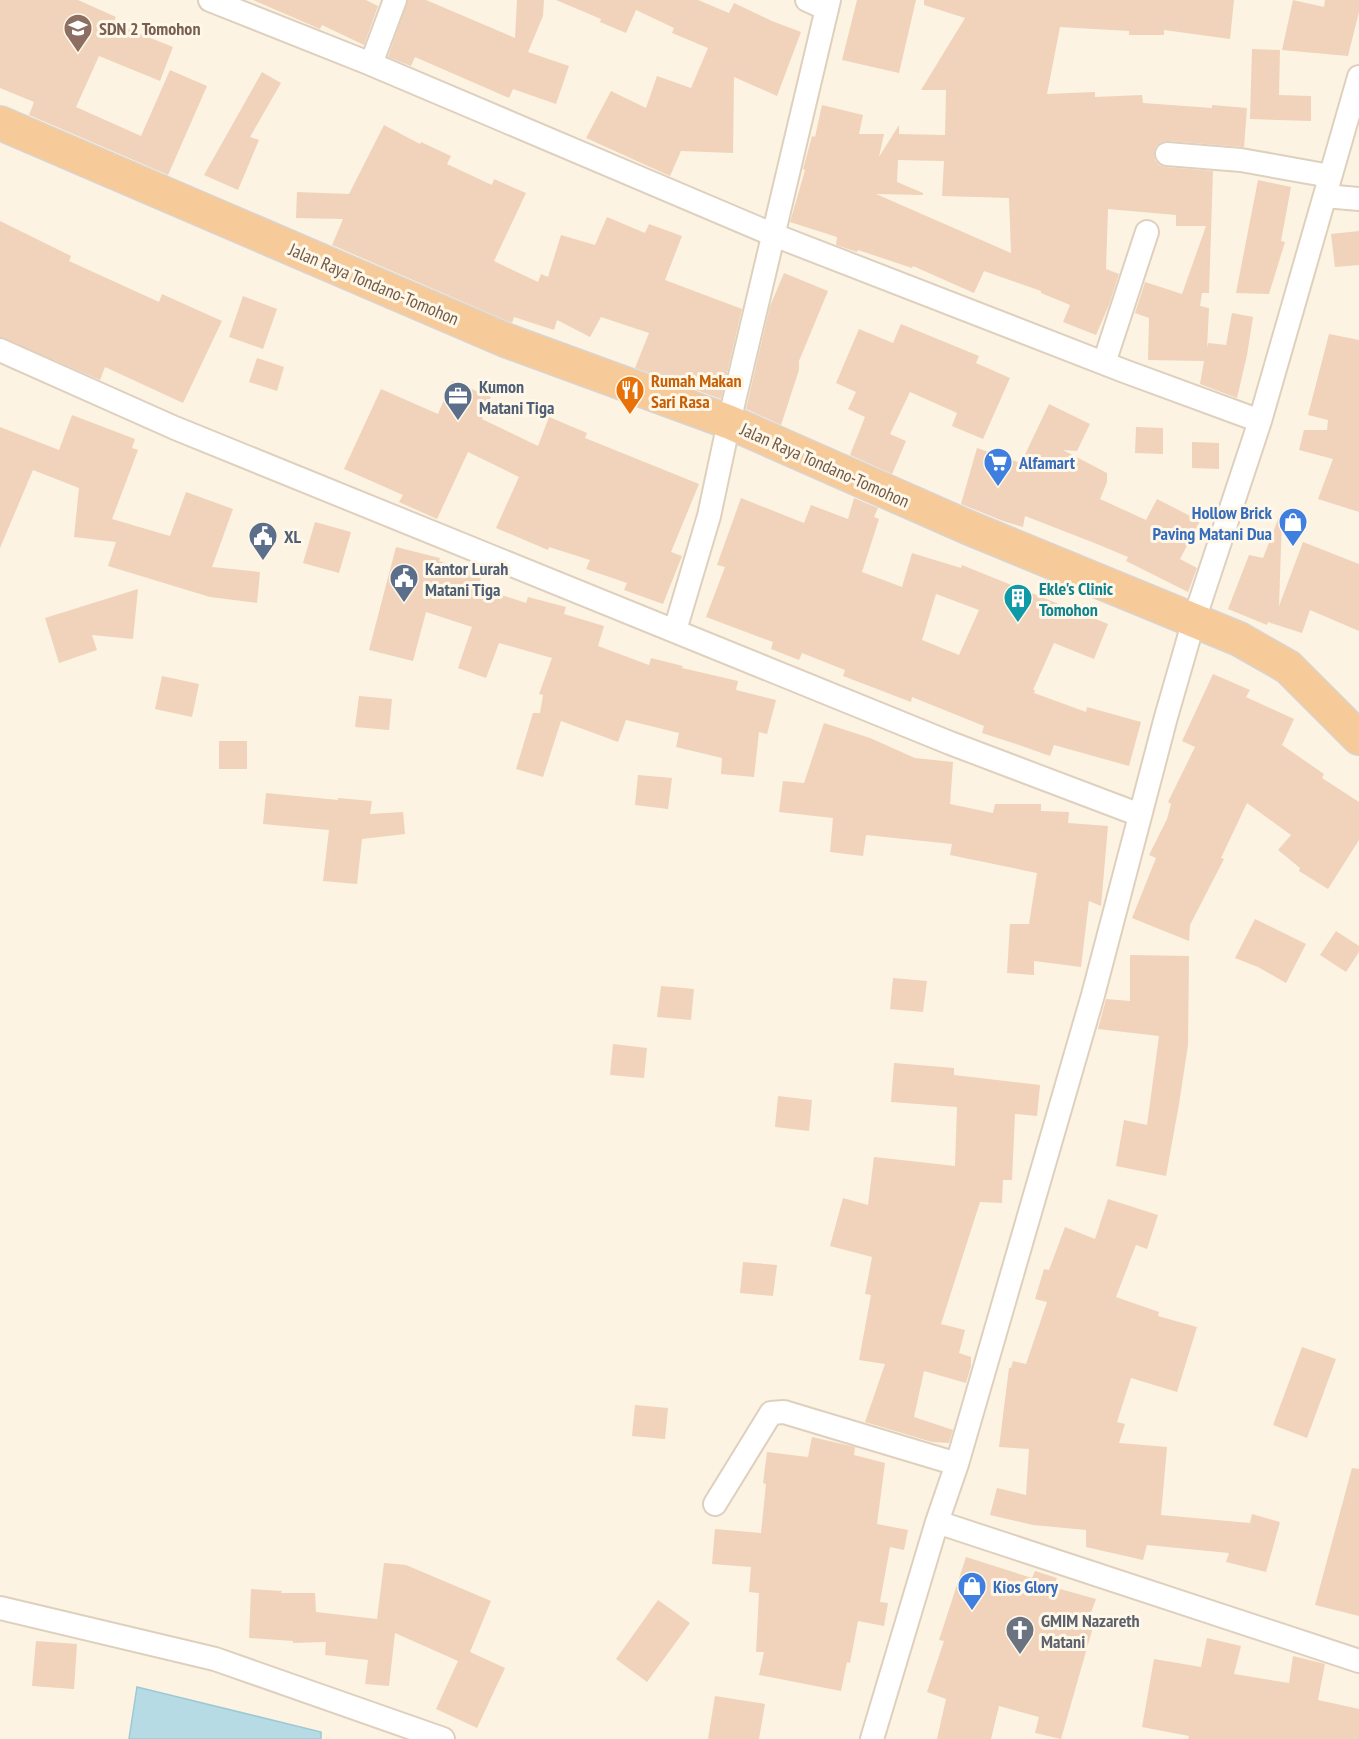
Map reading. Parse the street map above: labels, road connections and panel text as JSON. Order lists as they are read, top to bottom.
{
  "streets": {
    "highway": ["Jalan Raya Tondano-Tomohon"]
  },
  "places": {
    "school or university": ["SDN 2 Tomohon"],
    "restaurant": ["Rumah Makan Sari Rasa"],
    "office": ["Kumon Matani Tiga"],
    "supermarket": ["Alfamart"],
    "shop": ["Hollow Brick Paving Matani Dua", "Kios Glory"],
    "public building": ["XL", "Kantor Lurah Matani Tiga"],
    "building": ["Ekle's Clinic Tomohon"],
    "church": ["GMIM Nazareth Matani"]
  }
}
